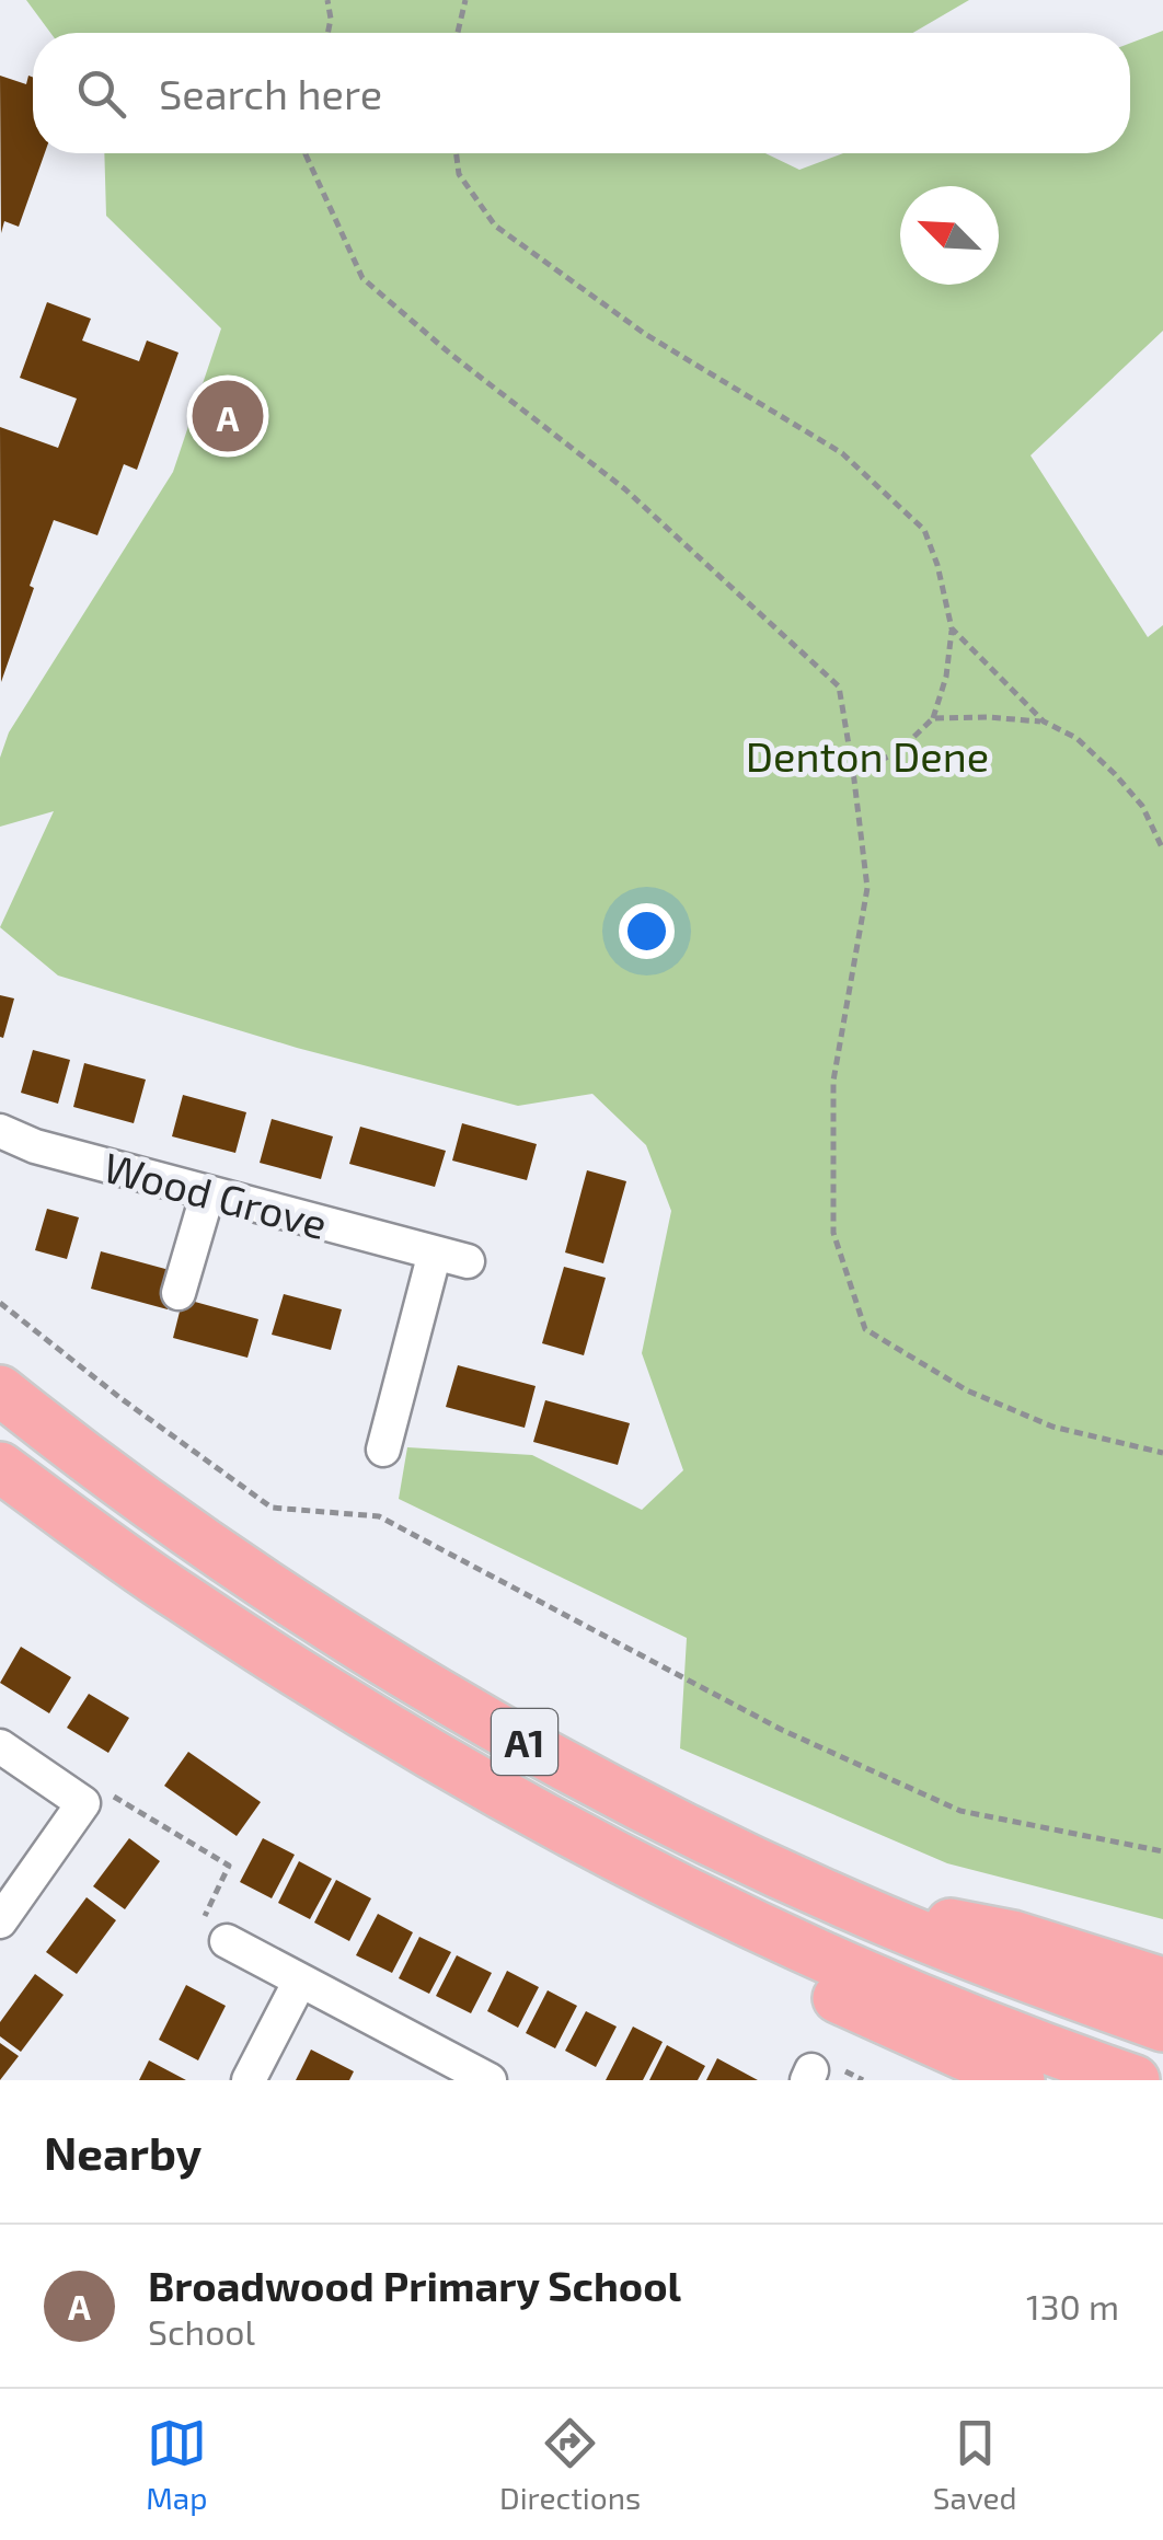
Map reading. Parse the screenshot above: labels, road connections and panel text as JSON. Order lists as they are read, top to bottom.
{
  "streets": {
    "highway": ["A1"],
    "street": ["Wood Grove"]
  },
  "parks": ["Denton Dene"],
  "north": "top left",
  "page": {
    "search": "Search here",
    "pins": "A",
    "heading": "Nearby",
    "list": [
      {
        "mark": "A",
        "name": "Broadwood Primary School",
        "note": "School",
        "value": "130 m"
      }
    ],
    "nav": ["Map", "Directions", "Saved"]
  }
}
